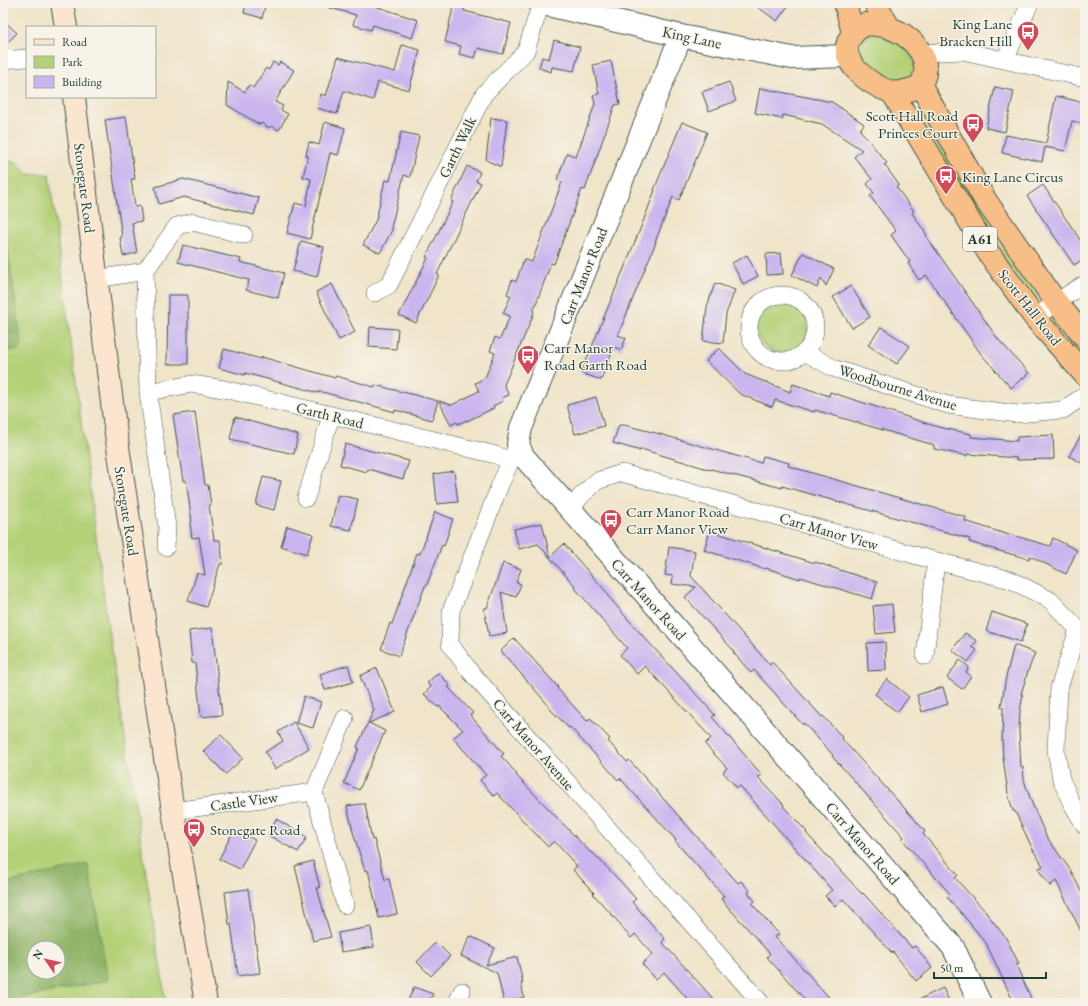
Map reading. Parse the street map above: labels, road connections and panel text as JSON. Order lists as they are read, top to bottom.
{
  "streets": {
    "highway": ["A61", "Scott Hall Road"],
    "main road": ["Stonegate Road"],
    "street": [
      "King Lane",
      "Garth Walk",
      "Carr Manor Road",
      "Woodbourne Avenue",
      "Garth Road",
      "Carr Manor View",
      "Carr Manor Avenue",
      "Castle View"
    ]
  },
  "crossings": [
    ["King Lane", "Garth Walk"],
    ["King Lane", "Carr Manor Road"],
    ["King Lane", "Scott Hall Road"],
    ["Stonegate Road", "Castle View"],
    ["Carr Manor Road", "Garth Road"],
    ["Carr Manor Road", "Carr Manor View"],
    ["Carr Manor Road", "Carr Manor Avenue"],
    ["Garth Road", "Carr Manor Avenue"]
  ],
  "places": {
    "bus stop": [
      "King Lane Bracken Hill",
      "Scott Hall Road Princes Court",
      "King Lane Circus",
      "Carr Manor Road Garth Road",
      "Carr Manor Road Carr Manor View",
      "Stonegate Road"
    ]
  },
  "legend": ["Road", "Park", "Building"],
  "scale_bar": "50 m",
  "north": "top left"
}
